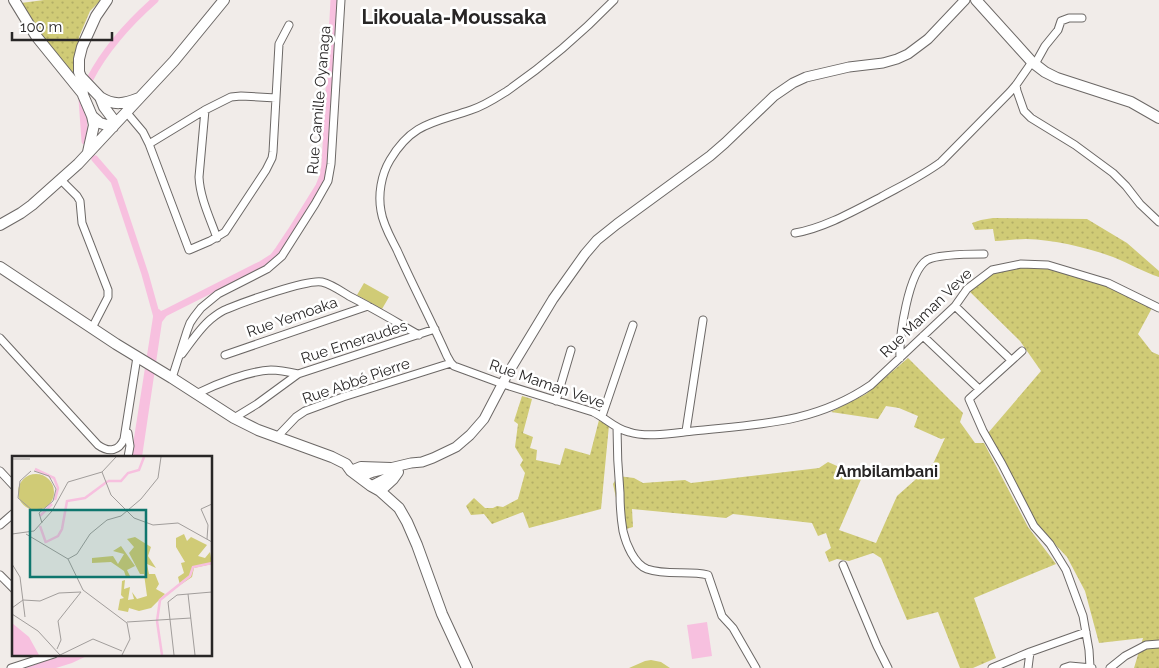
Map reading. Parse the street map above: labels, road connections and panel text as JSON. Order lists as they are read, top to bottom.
{
  "streets": {
    "street": [
      "Rue Camille Oyanaga",
      "Rue Maman Veve",
      "Rue Yemoaka",
      "Rue Emeraudes",
      "Rue Abbé Pierre"
    ]
  },
  "crossings": [
    ["Rue Maman Veve", "Rue Abbé Pierre"]
  ],
  "districts": ["Likouala-Moussaka", "Ambilambani"],
  "scale_bar": "100 m"
}
